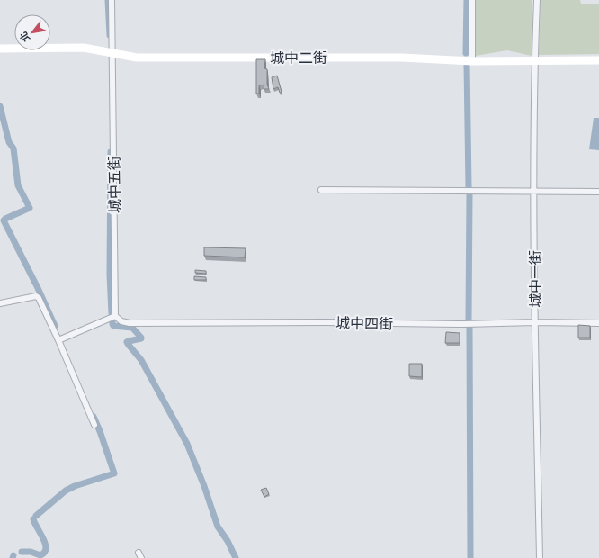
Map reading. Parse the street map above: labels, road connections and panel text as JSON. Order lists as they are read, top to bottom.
{
  "streets": {
    "street": [
      "城中二街",
      "城中五街",
      "城中一街",
      "城中四街"
    ]
  },
  "crossings": [
    ["城中二街", "城中五街"],
    ["城中二街", "城中一街"],
    ["城中五街", "城中四街"],
    ["城中一街", "城中四街"]
  ],
  "north": "bottom left"
}
